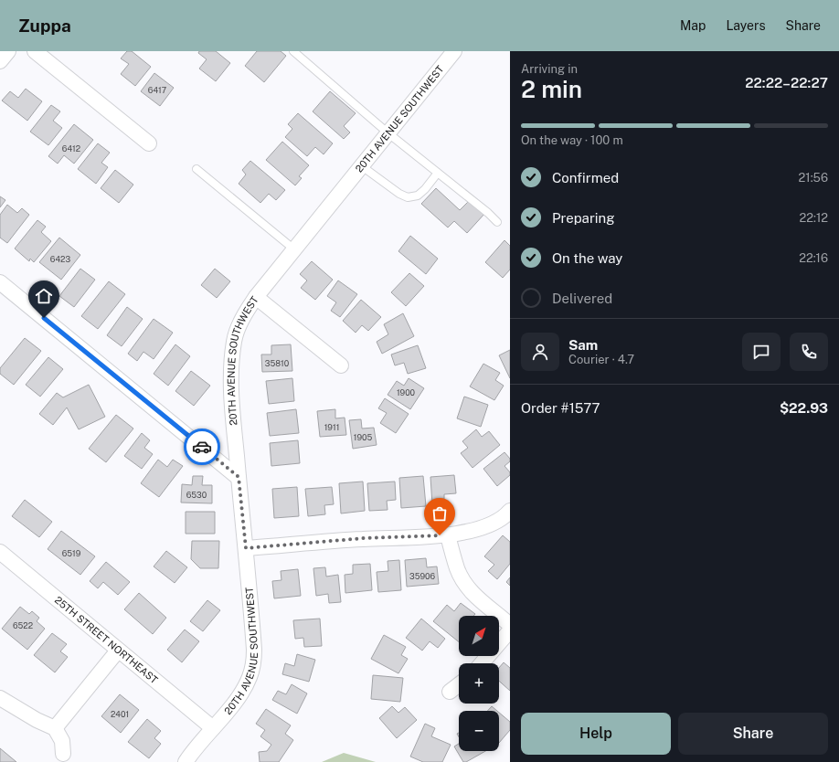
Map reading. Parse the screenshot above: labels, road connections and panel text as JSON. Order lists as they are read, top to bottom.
{
  "streets": {
    "street": ["20TH AVENUE SOUTHWEST", "25TH STREET NORTHEAST"]
  },
  "crossings": [
    ["20TH AVENUE SOUTHWEST", "25TH STREET NORTHEAST"]
  ],
  "house_numbers": [
    "6417",
    "6412",
    "6423",
    "35810",
    "1900",
    "1911",
    "1905",
    "6530",
    "6519",
    "35906",
    "6522",
    "2401"
  ],
  "north": "top right",
  "page": {
    "header": "Zuppa",
    "nav": ["Map", "Layers", "Share"],
    "heading": ["2 min", "Arriving in", "22:22–22:27"],
    "panel": [
      "Sam",
      "Courier · 4.7",
      "Order #1577",
      "$22.93"
    ],
    "bar": "On the way · 100 m",
    "list": [
      ["Confirmed", "21:56"],
      ["Preparing", "22:12"],
      ["On the way", "22:16"],
      "Delivered"
    ],
    "map_buttons": ["+", "−"],
    "buttons": ["Help", "Share"]
  }
}
